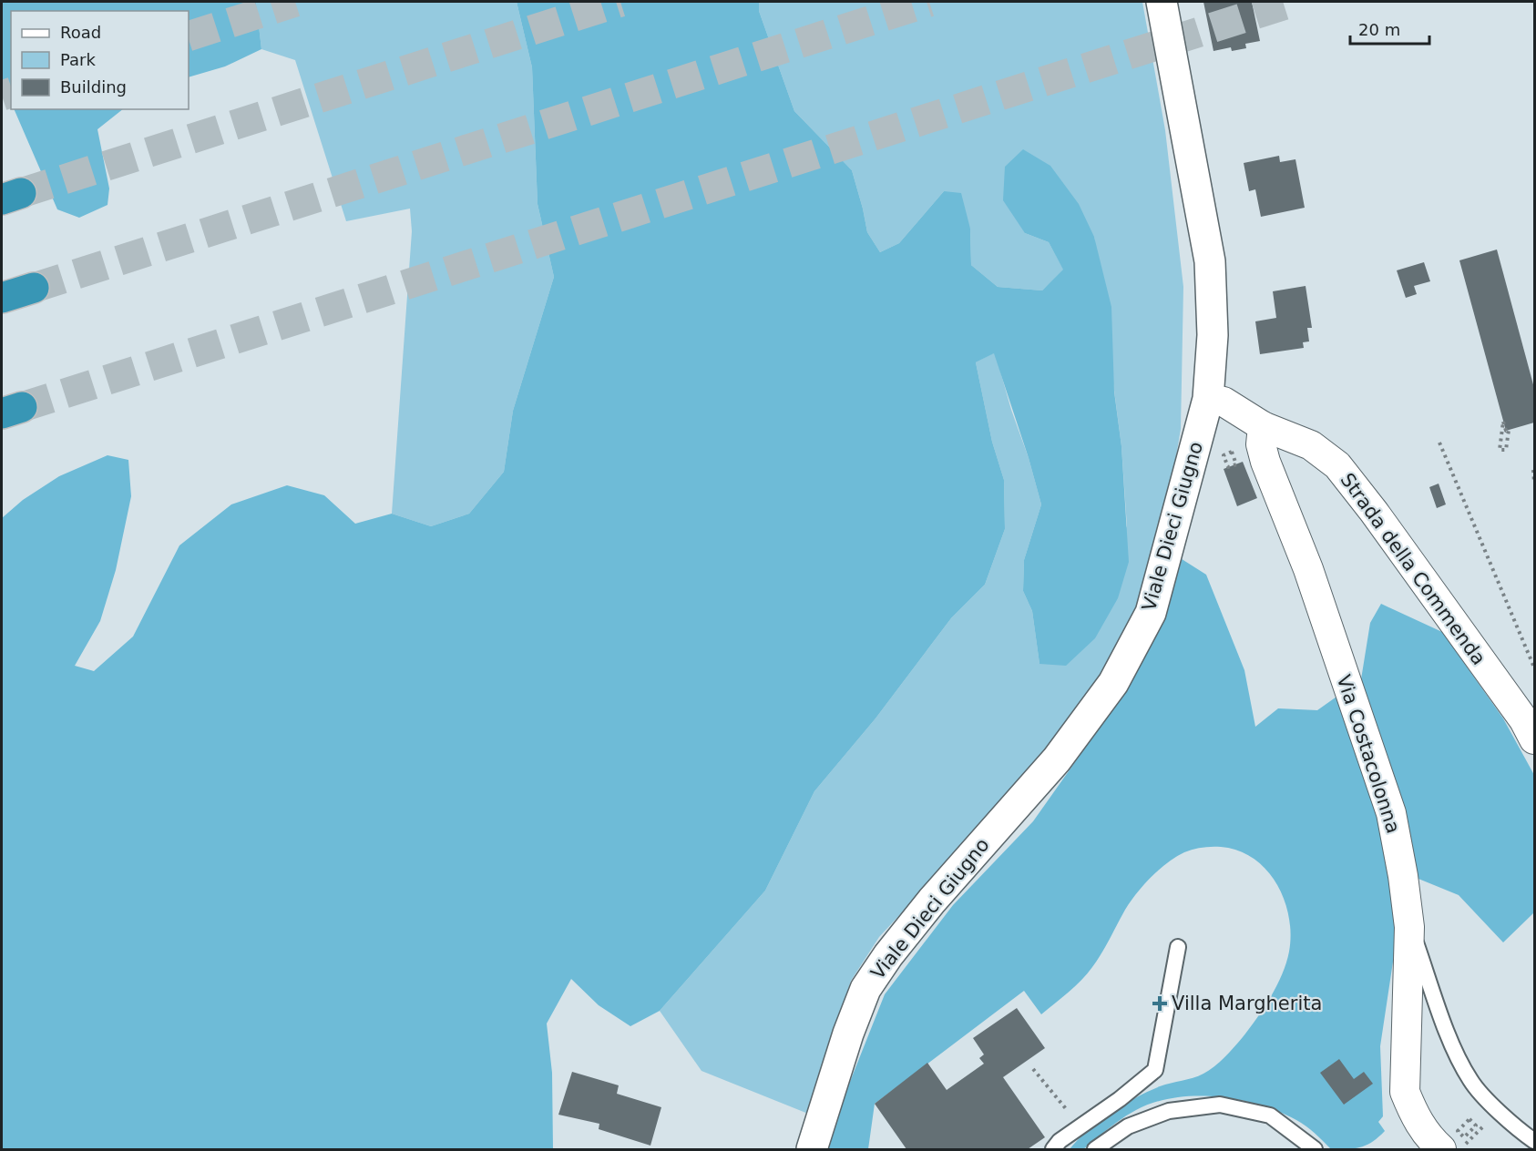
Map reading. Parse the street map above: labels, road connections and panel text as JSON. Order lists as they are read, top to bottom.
{
  "streets": {
    "main road": ["Viale Dieci Giugno"],
    "street": ["Strada della Commenda", "Via Costacolonna"]
  },
  "crossings": [
    ["Viale Dieci Giugno", "Strada della Commenda"],
    ["Strada della Commenda", "Via Costacolonna"]
  ],
  "places": {
    "health": ["Villa Margherita"]
  },
  "legend": ["Road", "Park", "Building"],
  "scale_bar": "20 m"
}
